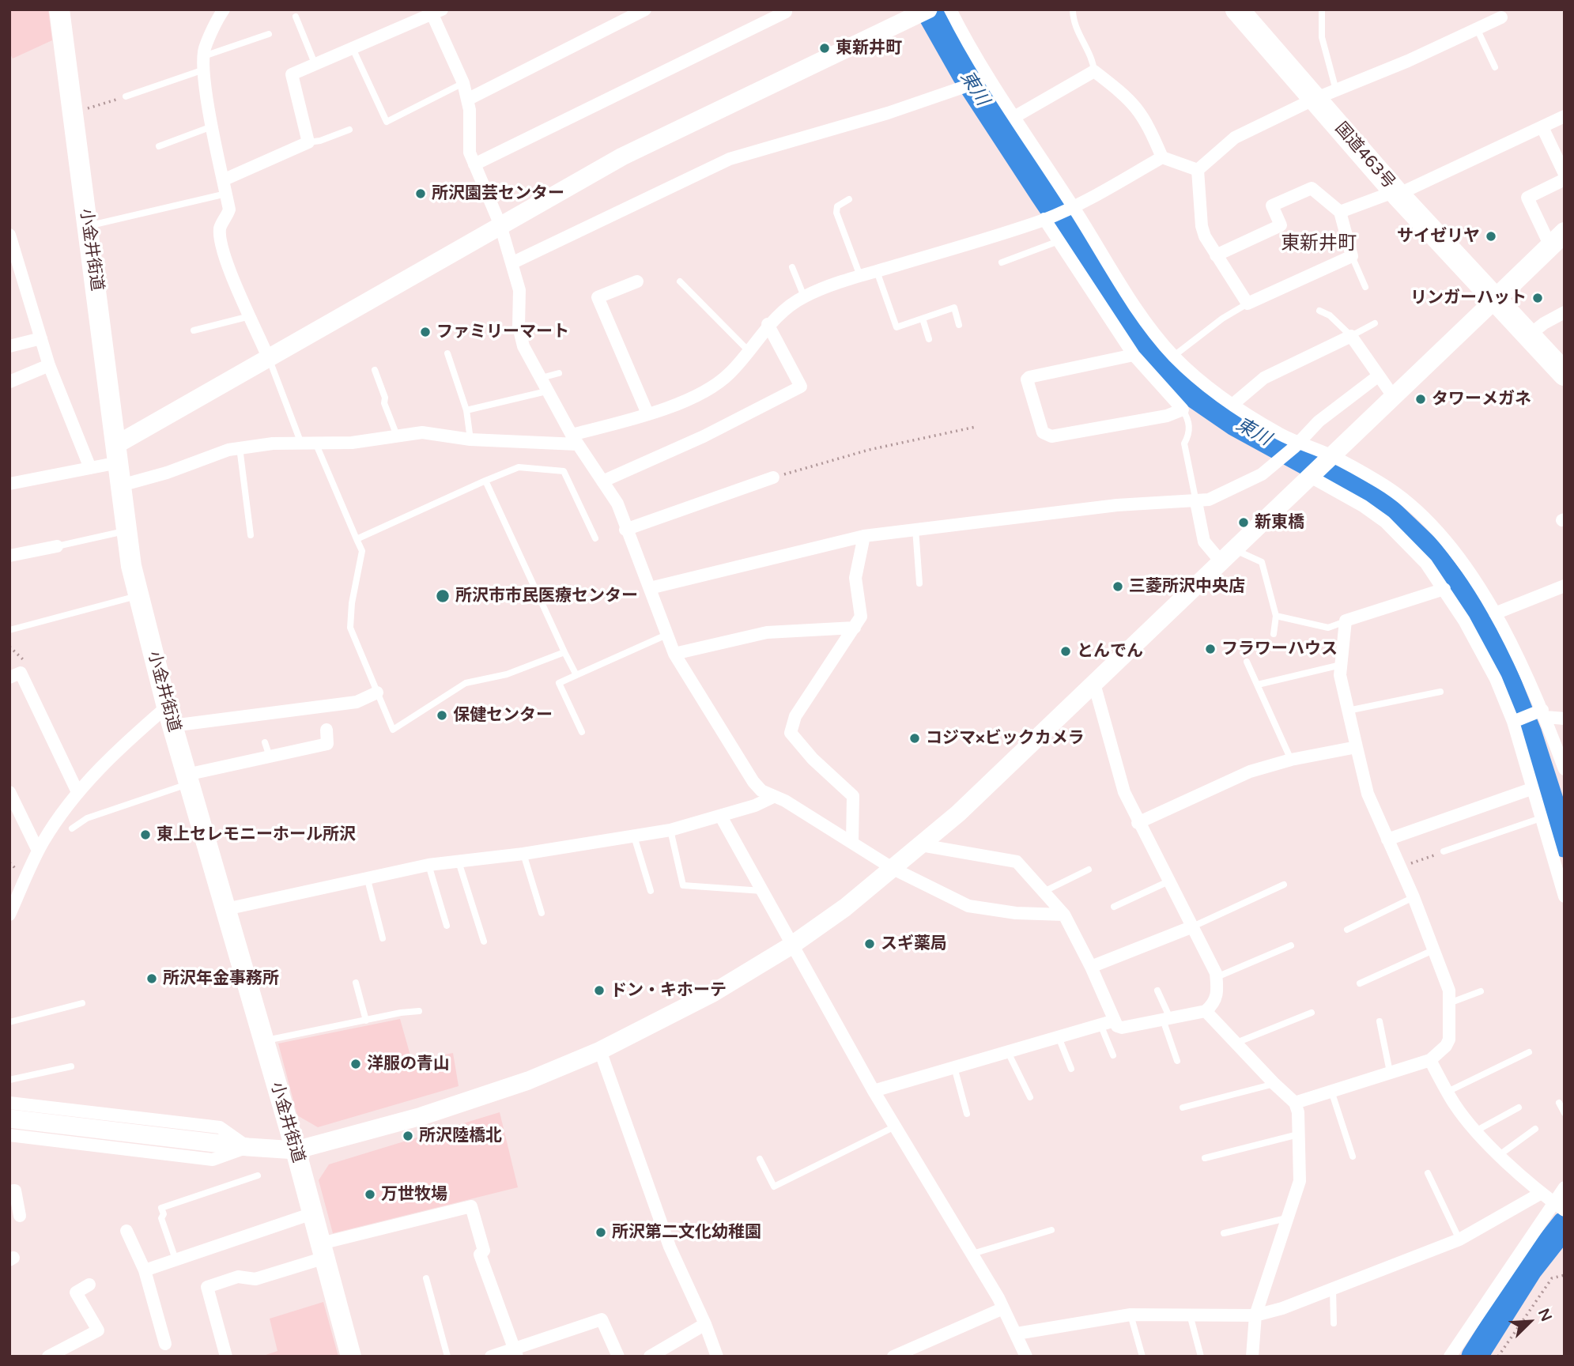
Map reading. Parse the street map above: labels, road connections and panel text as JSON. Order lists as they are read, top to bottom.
{
  "streets": {
    "highway": ["国道463号"],
    "main road": ["小金井街道"]
  },
  "districts": ["東新井町"],
  "water": ["東川"],
  "places": [
    "東新井町",
    "所沢園芸センター",
    "サイゼリヤ",
    "リンガーハット",
    "ファミリーマート",
    "タワーメガネ",
    "新東橋",
    "三菱所沢中央店",
    "所沢市市民医療センター",
    "フラワーハウス",
    "とんでん",
    "保健センター",
    "コジマ×ビックカメラ",
    "東上セレモニーホール所沢",
    "スギ薬局",
    "所沢年金事務所",
    "ドン・キホーテ",
    "洋服の青山",
    "所沢陸橋北",
    "万世牧場",
    "所沢第二文化幼稚園"
  ],
  "north": "top right"
}
